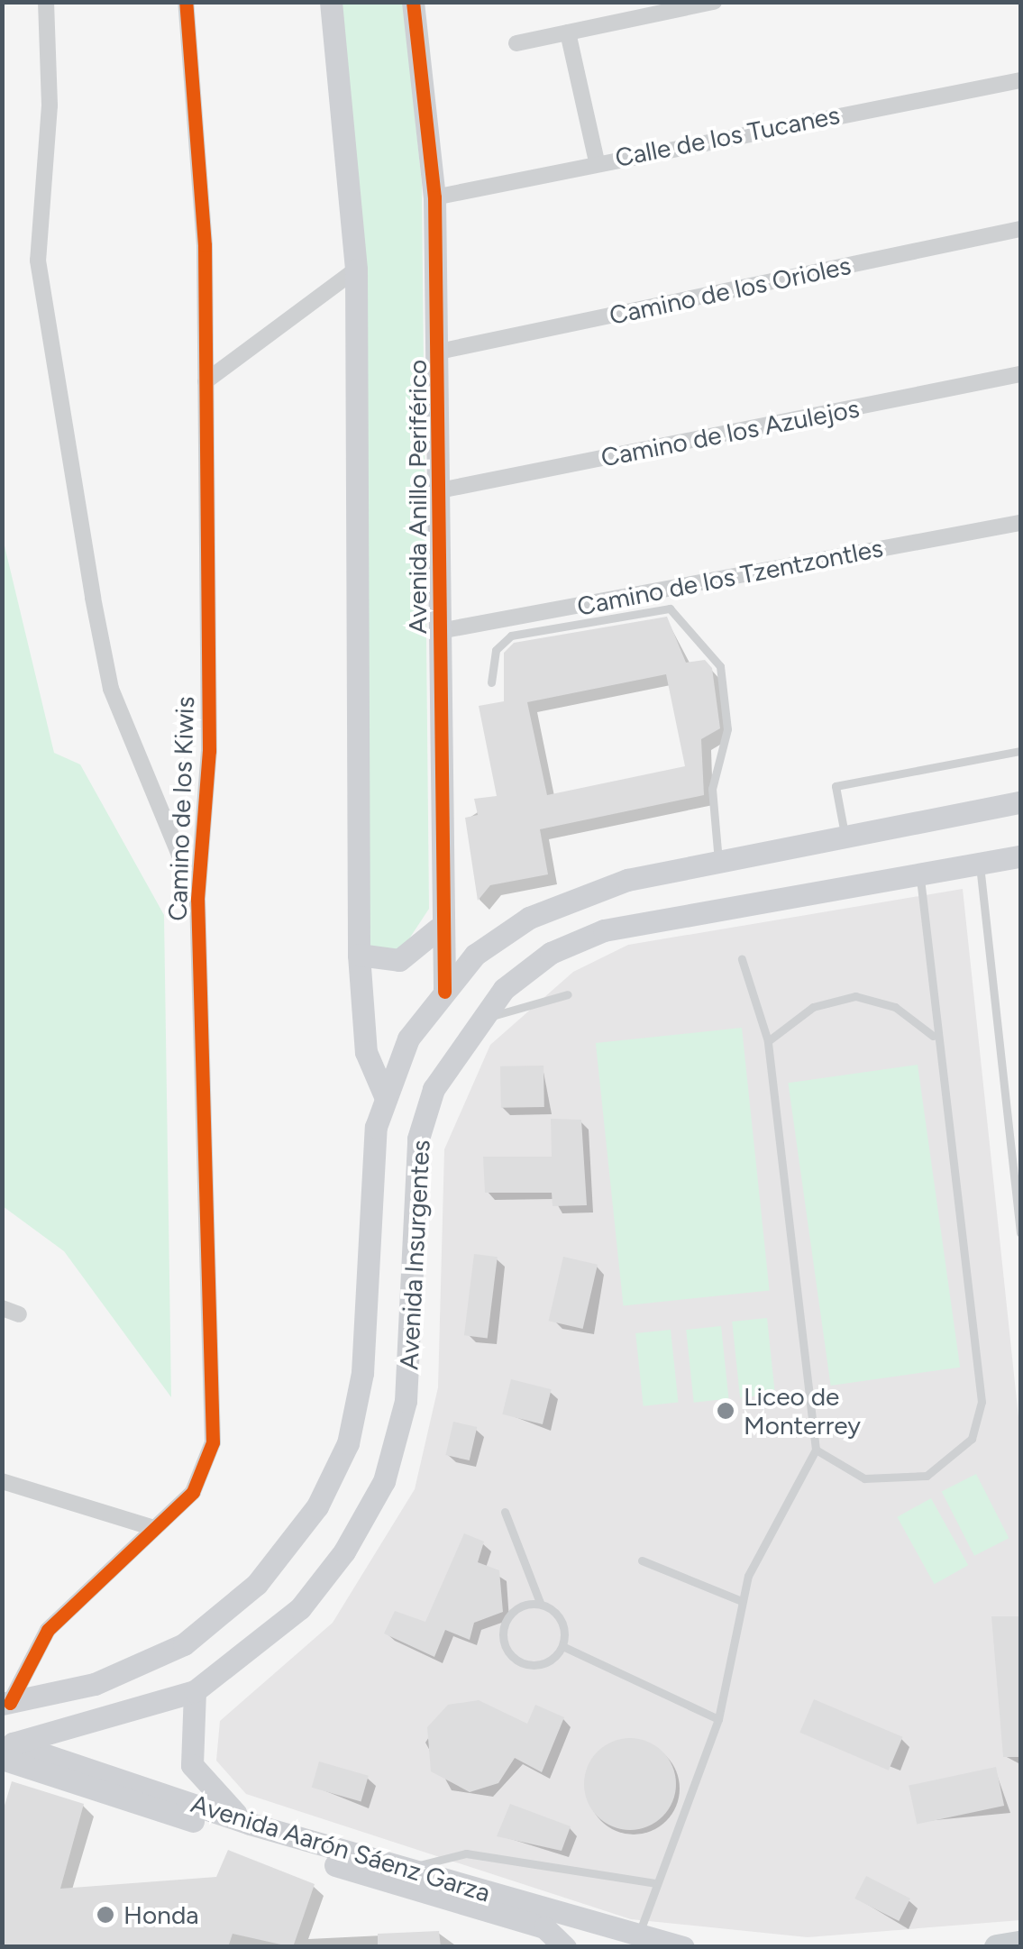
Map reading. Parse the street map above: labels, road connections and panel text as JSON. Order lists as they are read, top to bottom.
{
  "streets": {
    "main road": ["Avenida Anillo Periférico", "Avenida Insurgentes", "Avenida Aarón Sáenz Garza"],
    "street": [
      "Calle de los Tucanes",
      "Camino de los Orioles",
      "Camino de los Azulejos",
      "Camino de los Tzentzontles",
      "Camino de los Kiwis"
    ]
  },
  "crossings": [
    ["Calle de los Tucanes", "Avenida Anillo Periférico"],
    ["Camino de los Orioles", "Avenida Anillo Periférico"],
    ["Camino de los Azulejos", "Avenida Anillo Periférico"],
    ["Avenida Anillo Periférico", "Camino de los Tzentzontles"],
    ["Avenida Anillo Periférico", "Avenida Insurgentes"],
    ["Camino de los Kiwis", "Avenida Insurgentes"],
    ["Avenida Insurgentes", "Avenida Aarón Sáenz Garza"]
  ],
  "places": ["Liceo de Monterrey", "Honda"]
}
